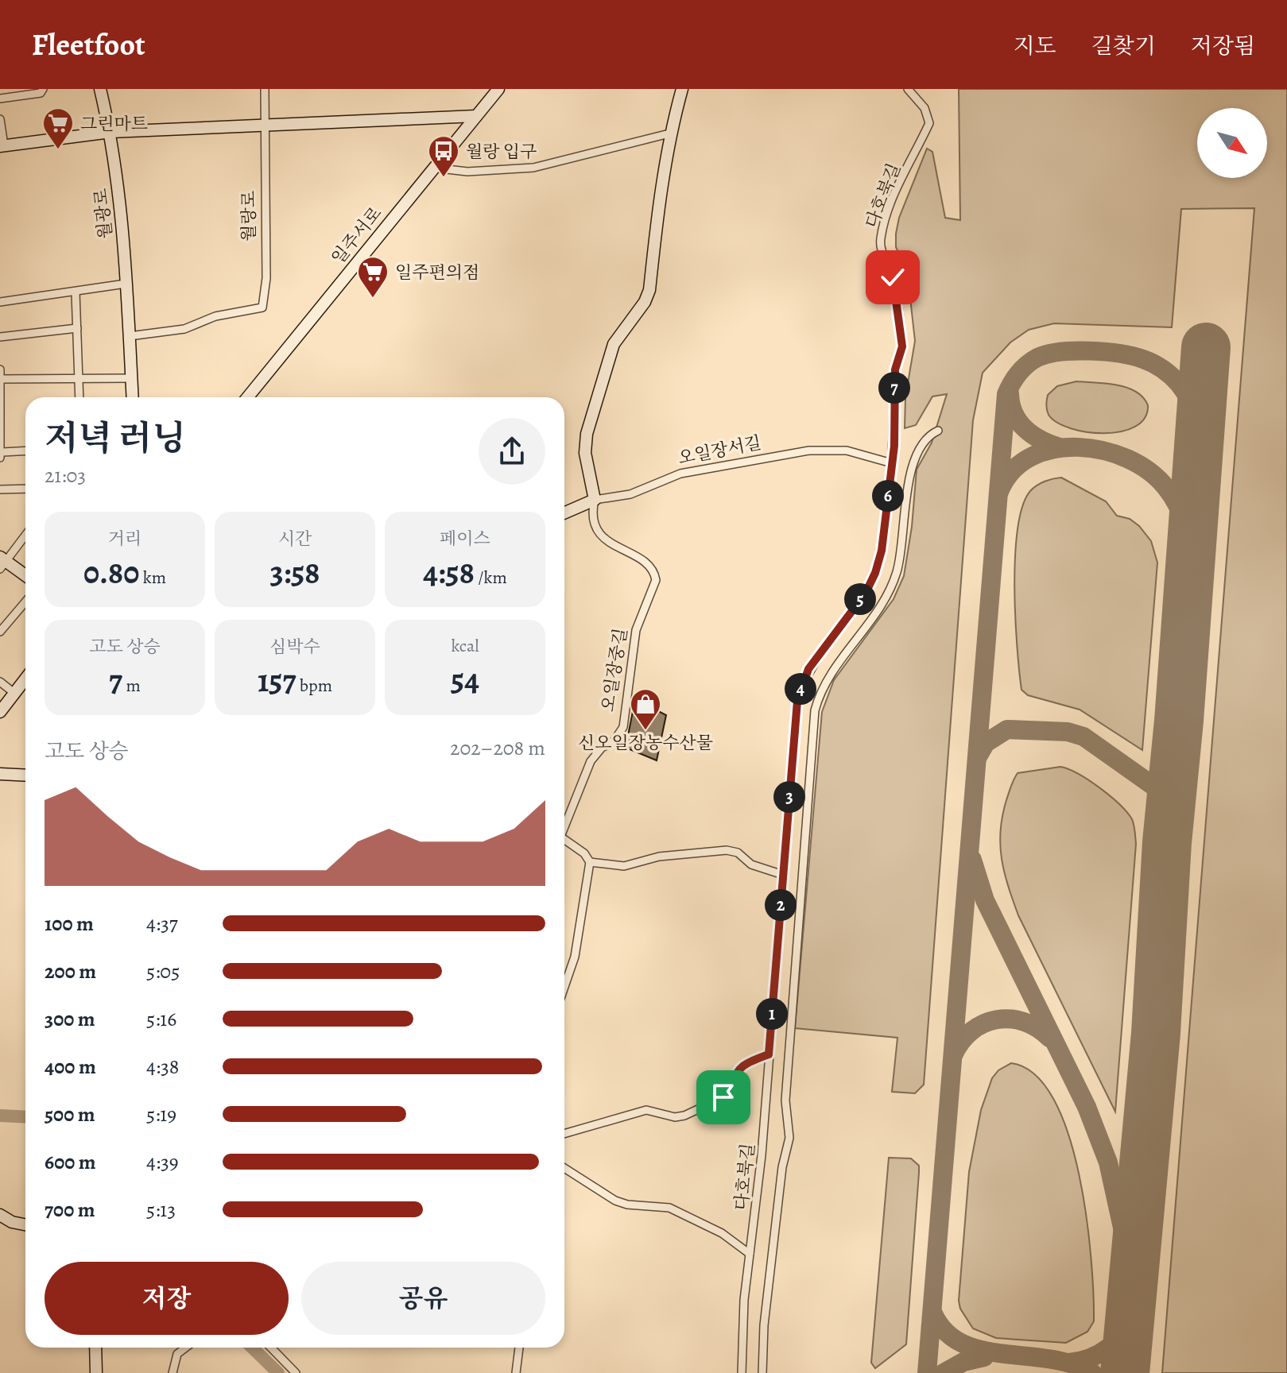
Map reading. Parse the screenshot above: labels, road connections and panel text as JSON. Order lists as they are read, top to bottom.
{
  "streets": {
    "main road": [
      "월광로",
      "일주서로",
      "오일장서길",
      "오일장중길"
    ],
    "street": ["다호북길", "월랑로"]
  },
  "crossings": [
    ["다호북길", "오일장서길"],
    ["월광로", "월랑로"],
    ["오일장서길", "오일장중길"]
  ],
  "places": {
    "supermarket": ["그린마트", "일주편의점"],
    "bus stop": ["월랑 입구"],
    "shop": ["신오일장농수산물"]
  },
  "north": "bottom right",
  "page": {
    "header": "Fleetfoot",
    "nav": ["지도", "길찾기", "저장됨"],
    "pins": [
      "7",
      "6",
      "5",
      "4",
      "3",
      "2",
      "1"
    ],
    "heading": ["저녁 러닝", "21:03"],
    "stats": [
      ["거리", "0.80 km"],
      ["시간", "3:58"],
      ["페이스", "4:58 /km"],
      ["고도 상승", "7 m"],
      ["심박수", "157 bpm"],
      ["kcal", "54"]
    ],
    "chart": ["고도 상승", "202–208 m"],
    "list": [
      {
        "name": "100 m",
        "note": "4:37"
      },
      {
        "name": "200 m",
        "note": "5:05"
      },
      {
        "name": "300 m",
        "note": "5:16"
      },
      {
        "name": "400 m",
        "note": "4:38"
      },
      {
        "name": "500 m",
        "note": "5:19"
      },
      {
        "name": "600 m",
        "note": "4:39"
      },
      {
        "name": "700 m",
        "note": "5:13"
      }
    ],
    "buttons": ["저장", "공유"]
  }
}
